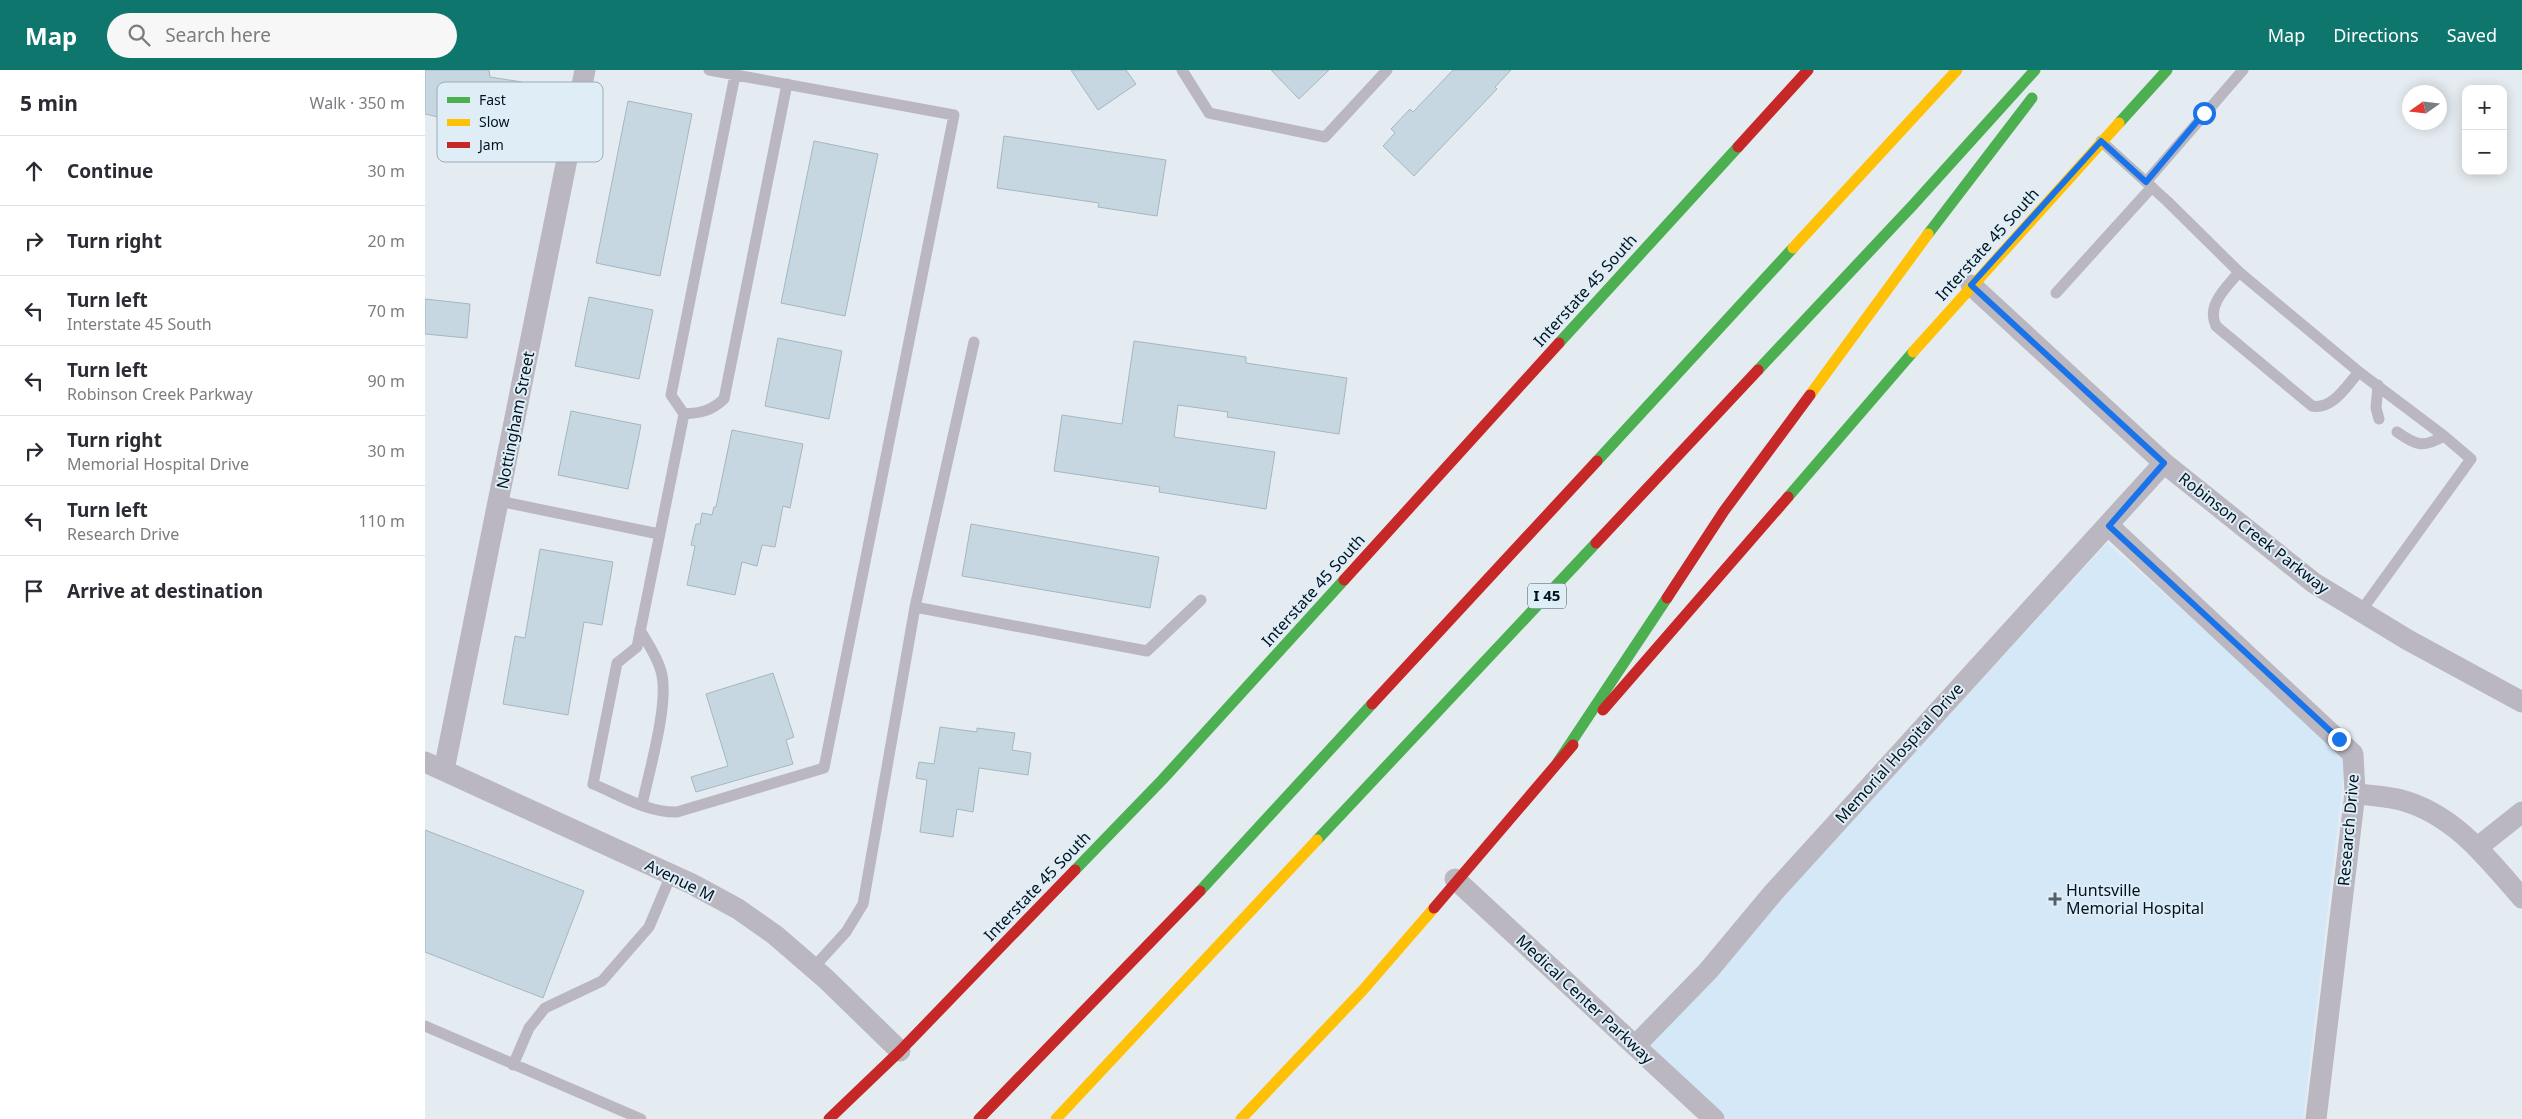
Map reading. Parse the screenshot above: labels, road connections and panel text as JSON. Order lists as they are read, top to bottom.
{
  "streets": {
    "main road": ["Interstate 45 South", "I 45"],
    "street": [
      "Nottingham Street",
      "Robinson Creek Parkway",
      "Memorial Hospital Drive",
      "Research Drive",
      "Avenue M",
      "Medical Center Parkway"
    ]
  },
  "crossings": [
    ["Interstate 45 South", "Robinson Creek Parkway"],
    ["Interstate 45 South", "Avenue M"],
    ["Interstate 45 South", "Medical Center Parkway"],
    ["Nottingham Street", "Avenue M"],
    ["Robinson Creek Parkway", "Memorial Hospital Drive"],
    ["Memorial Hospital Drive", "Research Drive"],
    ["Memorial Hospital Drive", "Medical Center Parkway"]
  ],
  "places": {
    "health": ["Huntsville Memorial Hospital"]
  },
  "legend": ["Fast", "Slow", "Jam"],
  "north": "left",
  "page": {
    "header": "Map",
    "search": "Search here",
    "nav": ["Map", "Directions", "Saved"],
    "heading": ["5 min", "Walk · 350 m"],
    "map_buttons": ["+", "−"],
    "list": [
      ["Continue", "30 m"],
      ["Turn right", "20 m"],
      ["Turn left", "Interstate 45 South", "70 m"],
      ["Turn left", "Robinson Creek Parkway", "90 m"],
      ["Turn right", "Memorial Hospital Drive", "30 m"],
      ["Turn left", "Research Drive", "110 m"],
      "Arrive at destination"
    ]
  }
}
